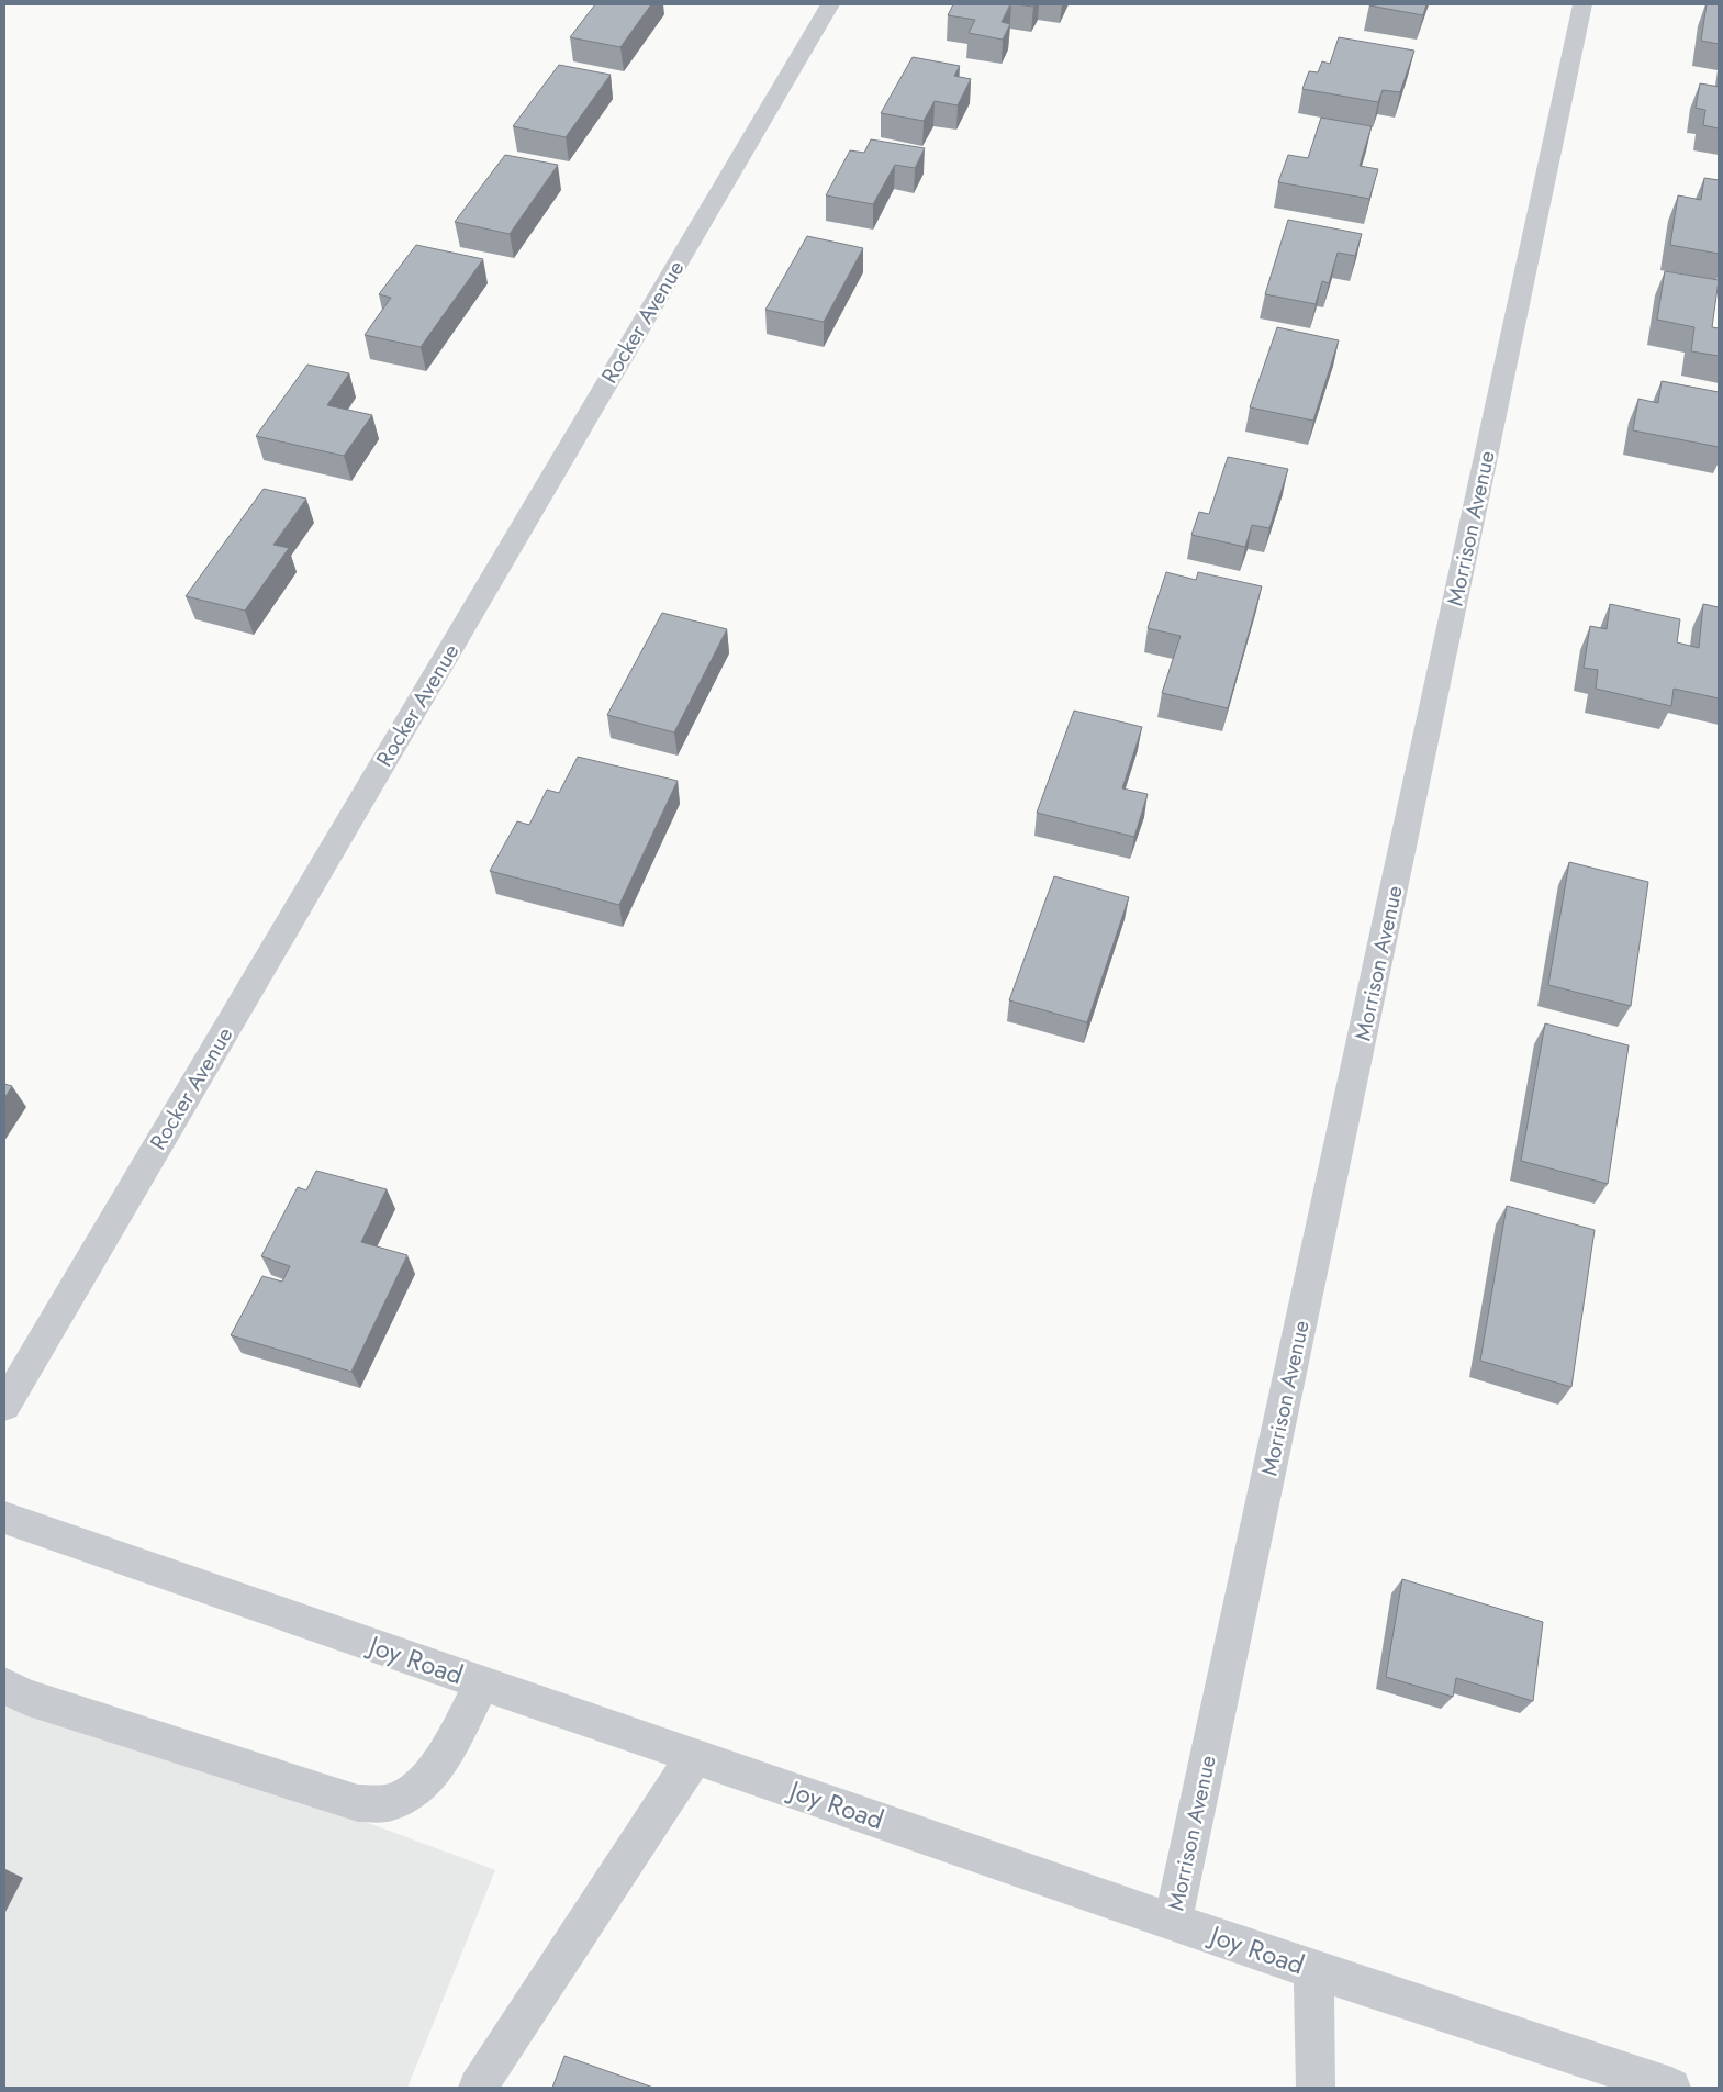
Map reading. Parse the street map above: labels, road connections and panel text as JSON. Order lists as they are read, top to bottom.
{
  "streets": {
    "street": ["Rocker Avenue", "Morrison Avenue", "Joy Road"]
  },
  "crossings": [
    ["Morrison Avenue", "Joy Road"]
  ]
}
